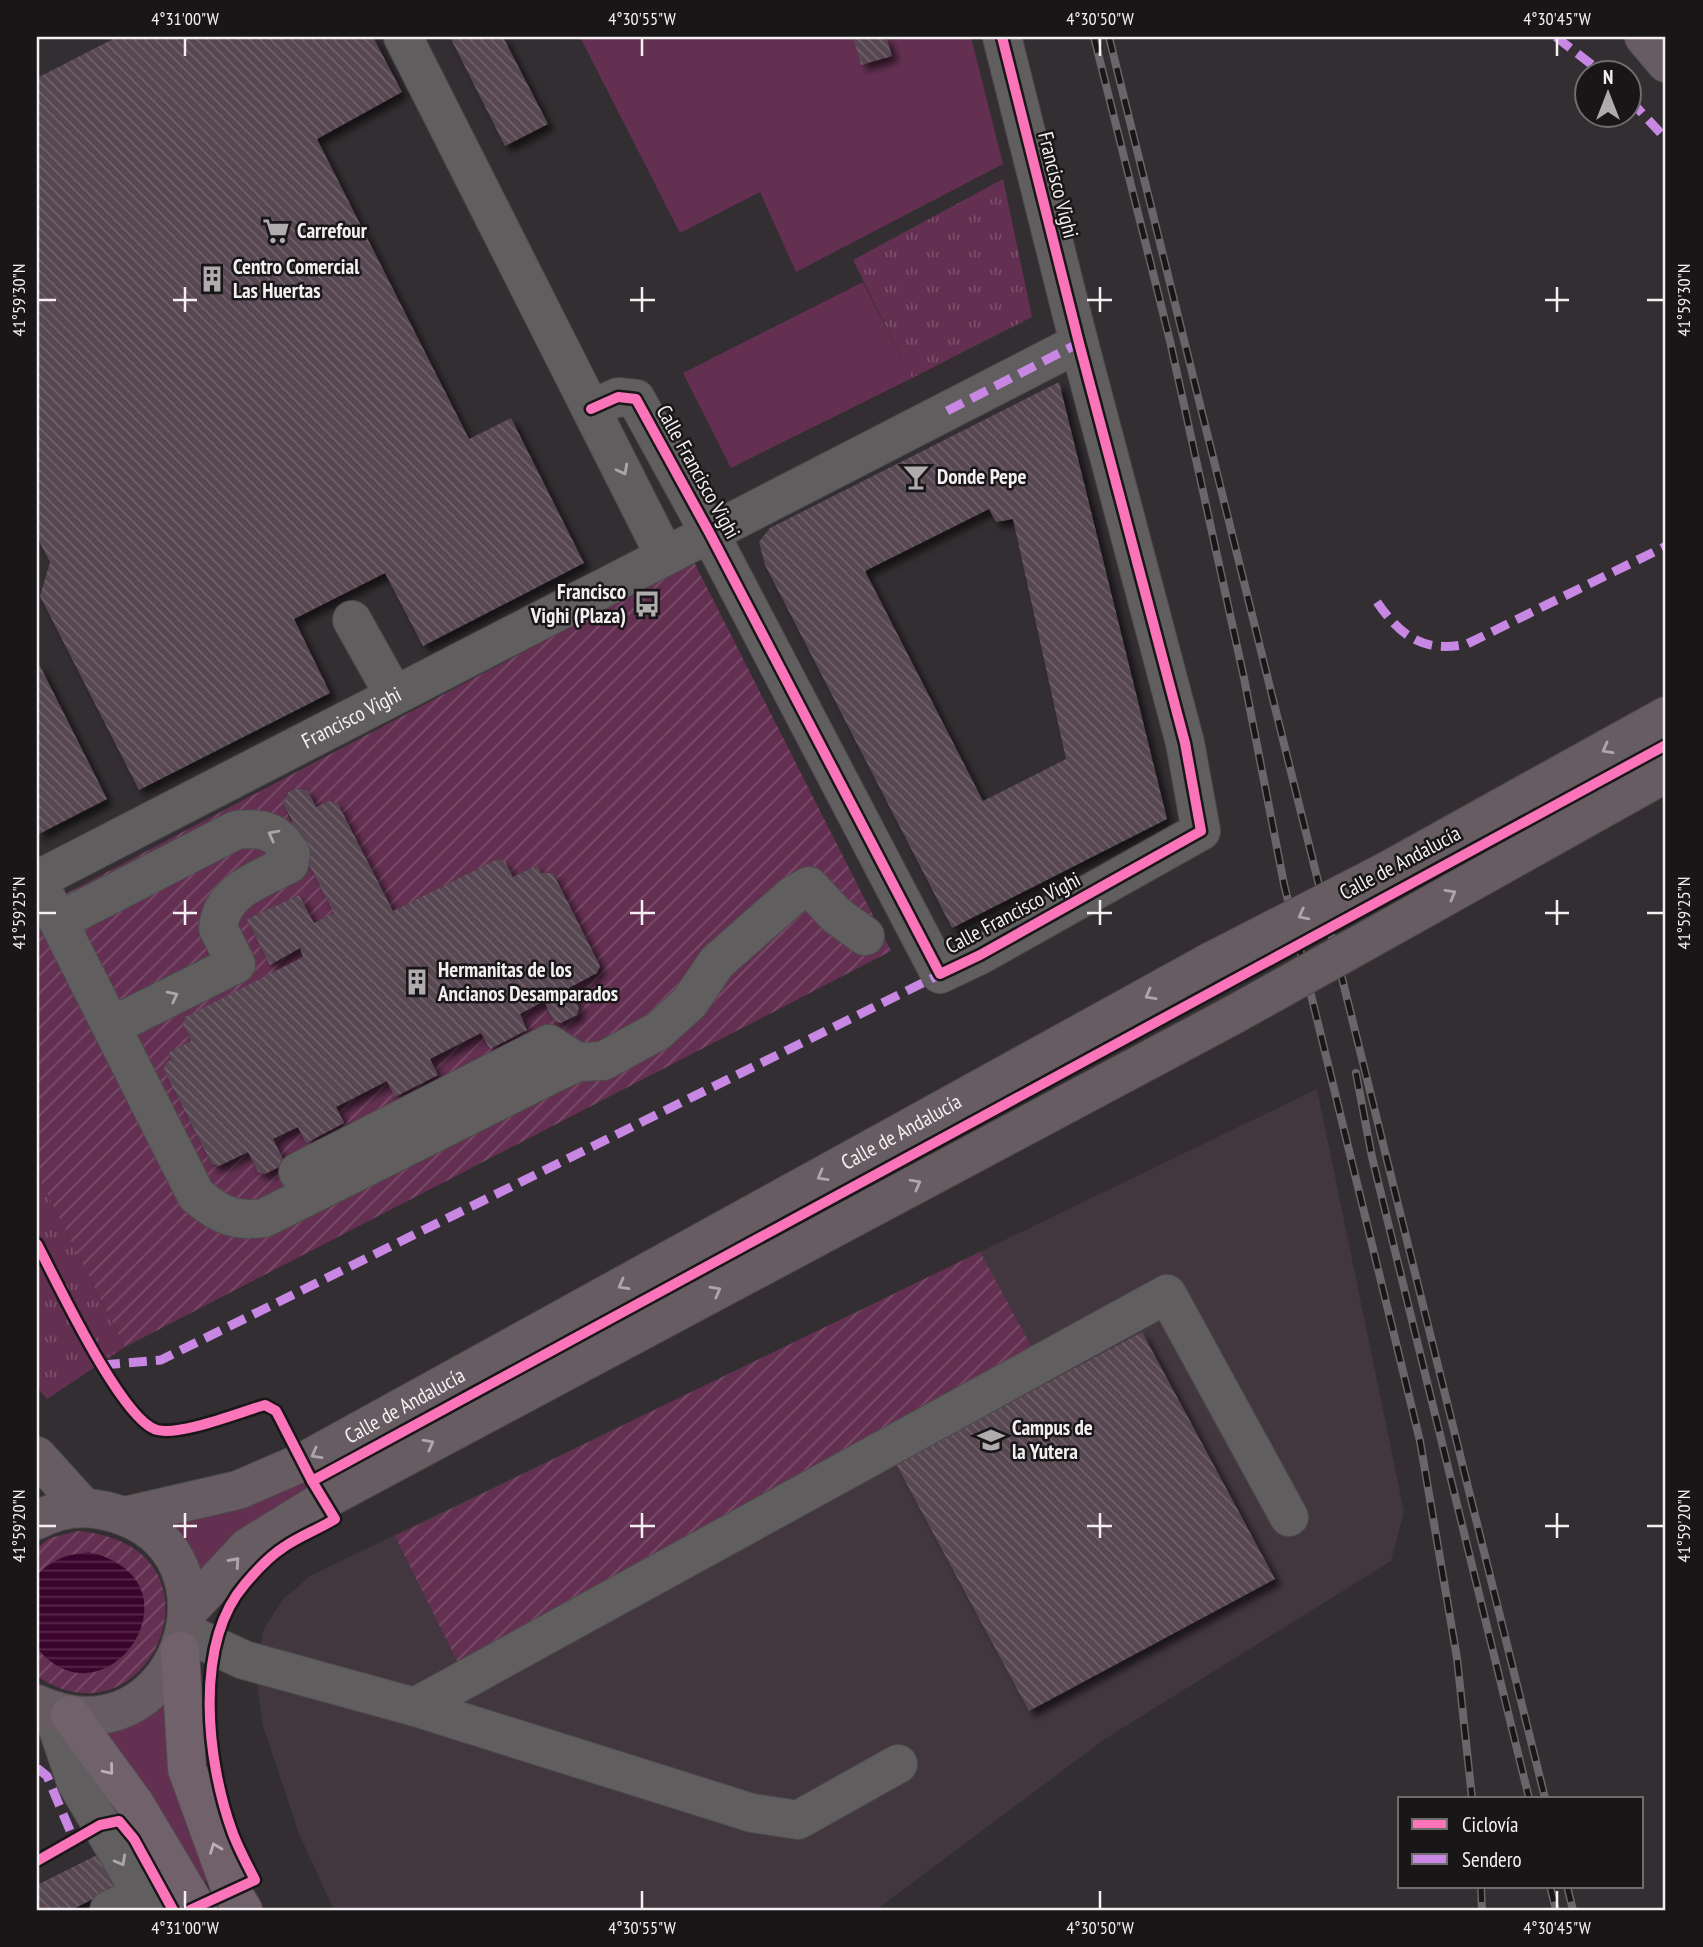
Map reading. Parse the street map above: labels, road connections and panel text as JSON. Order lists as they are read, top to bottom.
{
  "streets": {
    "main road": ["Calle de Andalucía"],
    "street": ["Francisco Vighi", "Calle Francisco Vighi"]
  },
  "crossings": [
    ["Francisco Vighi", "Calle Francisco Vighi"]
  ],
  "places": {
    "supermarket": ["Carrefour"],
    "building": ["Centro Comercial Las Huertas", "Hermanitas de los Ancianos Desamparados"],
    "bar": ["Donde Pepe"],
    "bus stop": ["Francisco Vighi (Plaza)"],
    "school or university": ["Campus de la Yutera"]
  },
  "legend": ["Ciclovía", "Sendero"],
  "north": "top",
  "coordinates": [
    "4°31'00\"W",
    "4°30'55\"W",
    "4°30'50\"W",
    "4°30'45\"W",
    "41°59'30\"N",
    "41°59'25\"N",
    "41°59'20\"N"
  ]
}
